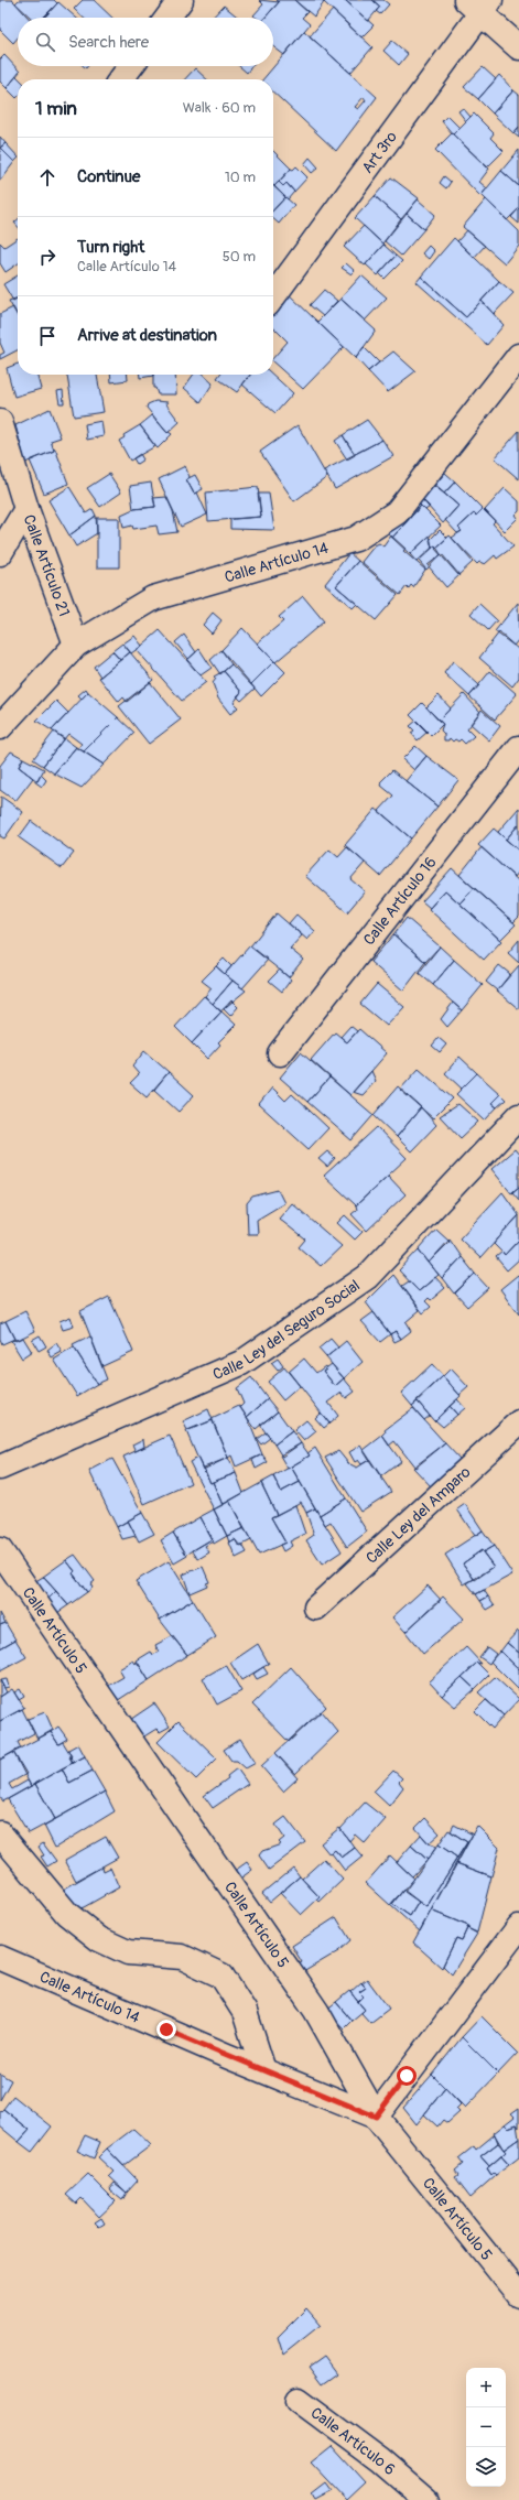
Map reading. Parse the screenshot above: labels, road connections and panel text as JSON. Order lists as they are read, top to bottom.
{
  "streets": {
    "street": [
      "Art 3ro",
      "Calle Artículo 14",
      "Calle Artículo 21",
      "Calle Artículo 16",
      "Calle Ley del Seguro Social",
      "Calle Ley del Amparo",
      "Calle Artículo 5",
      "Calle Artículo 6"
    ]
  },
  "crossings": [
    ["Calle Artículo 14", "Calle Artículo 21"],
    ["Calle Artículo 14", "Calle Artículo 5"]
  ],
  "page": {
    "search": "Search here",
    "heading": ["1 min", "Walk · 60 m"],
    "list": [
      ["Continue", "10 m"],
      ["Turn right", "Calle Artículo 14", "50 m"],
      "Arrive at destination"
    ],
    "map_buttons": ["+", "−"]
  }
}
